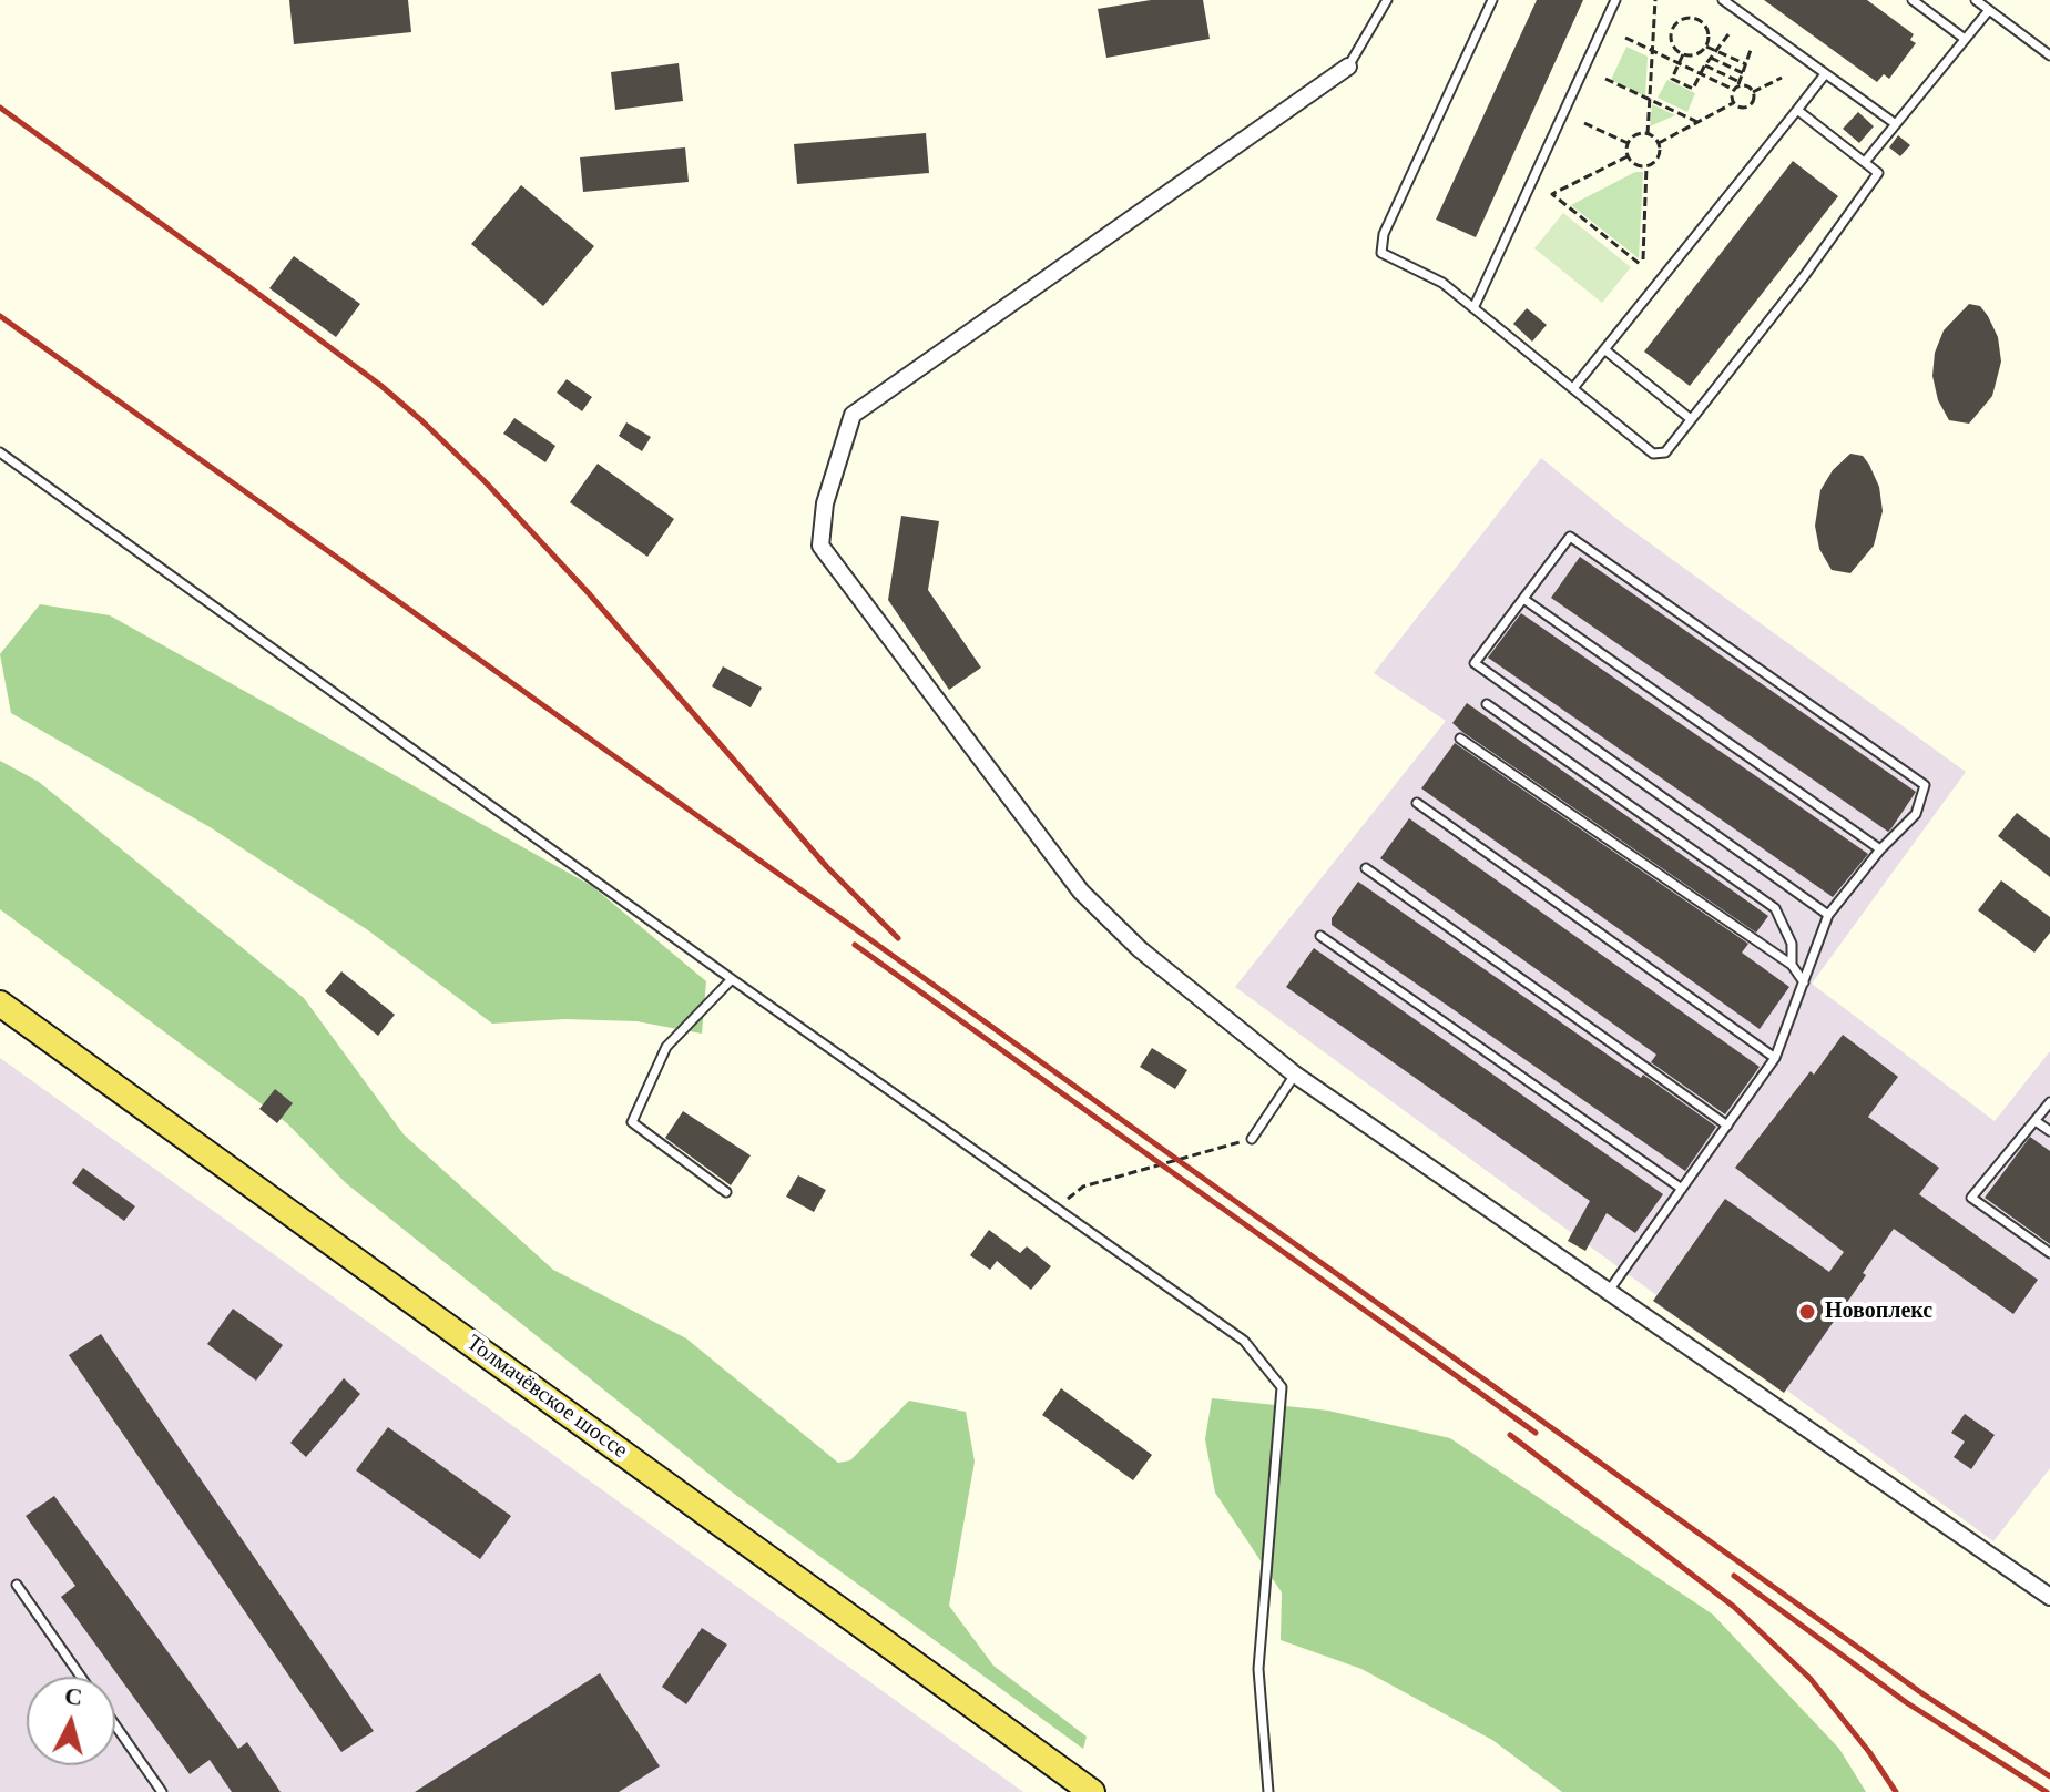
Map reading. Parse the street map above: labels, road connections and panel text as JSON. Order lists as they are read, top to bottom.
{
  "streets": {
    "main road": ["Толмачёвское шоссе"]
  },
  "places": ["Новоплекс"],
  "north": "top"
}
